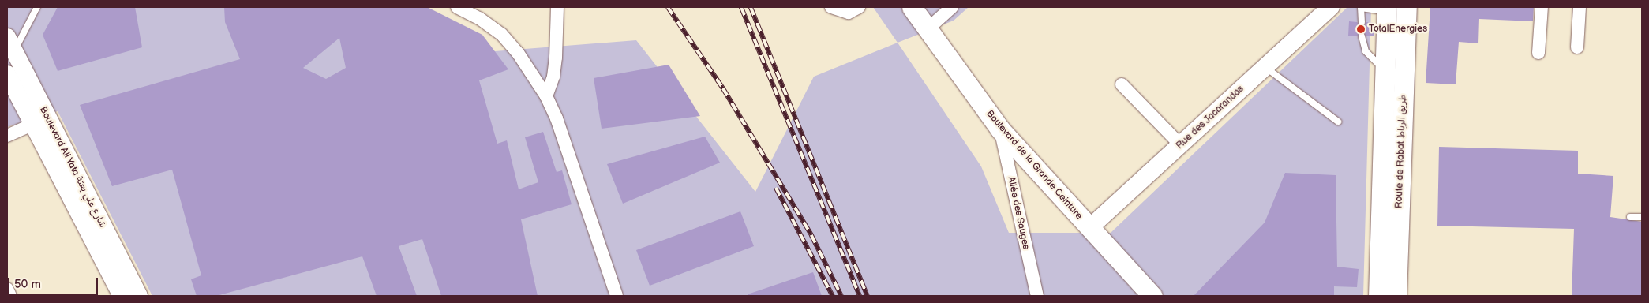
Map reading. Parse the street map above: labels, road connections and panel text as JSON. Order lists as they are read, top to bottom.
{
  "streets": {
    "main road": ["Route de Rabat طريق الرباط", "Boulevard de la Grande Ceinture"],
    "street": ["Rue des Jacarandas", "Boulevard Ali Yata شارع علي يعتة", "Allée des Sauges"]
  },
  "crossings": [
    ["Rue des Jacarandas", "Boulevard de la Grande Ceinture"],
    ["Boulevard de la Grande Ceinture", "Allée des Sauges"]
  ],
  "places": ["TotalEnergies"],
  "scale_bar": "50 m"
}
